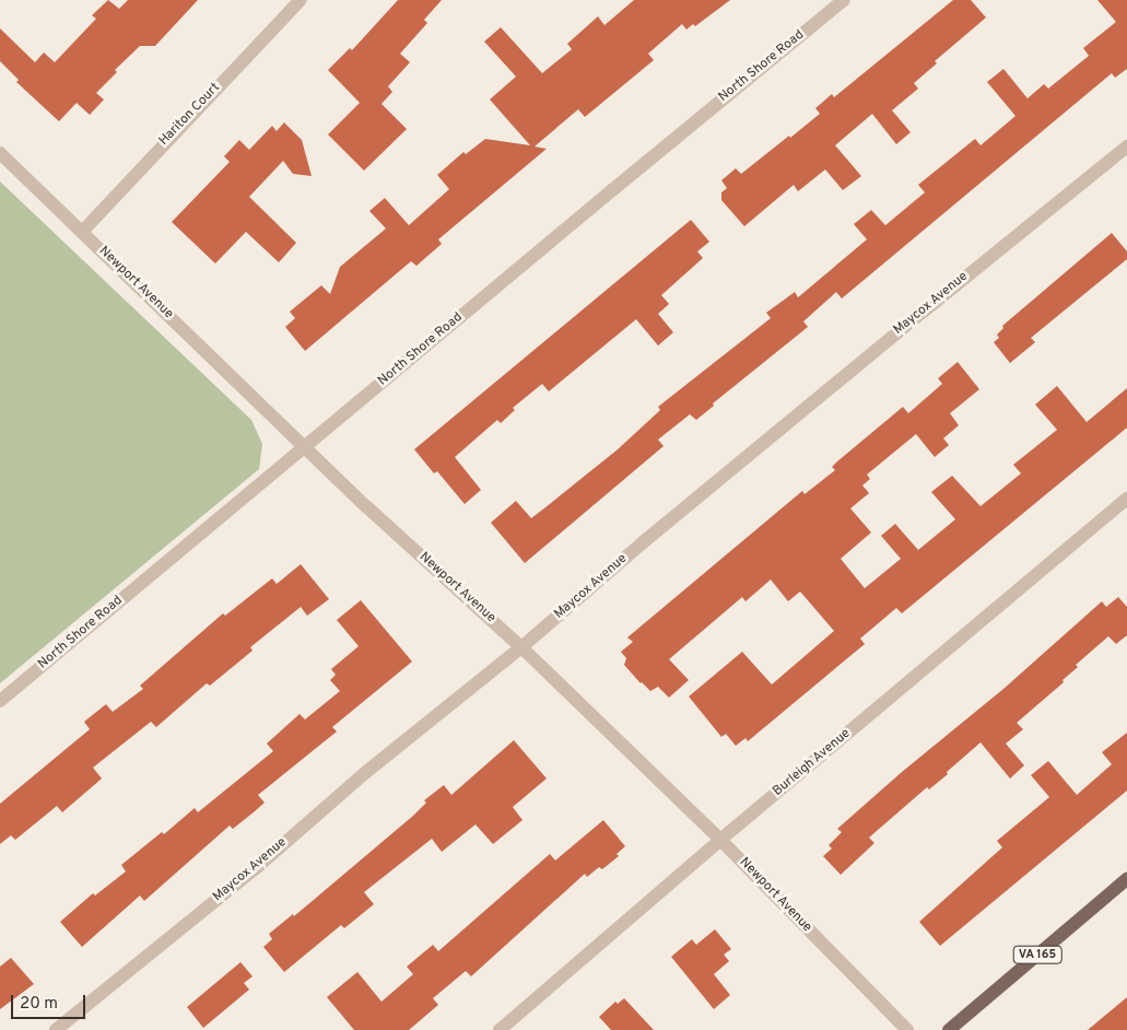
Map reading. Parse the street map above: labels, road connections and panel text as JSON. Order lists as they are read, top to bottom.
{
  "streets": {
    "main road": ["VA 165"],
    "street": [
      "North Shore Road",
      "Hariton Court",
      "Newport Avenue",
      "Maycox Avenue",
      "Burleigh Avenue"
    ]
  },
  "crossings": [
    ["North Shore Road", "Newport Avenue"],
    ["Hariton Court", "Newport Avenue"],
    ["Newport Avenue", "Maycox Avenue"],
    ["Newport Avenue", "Burleigh Avenue"]
  ],
  "scale_bar": "20 m"
}
